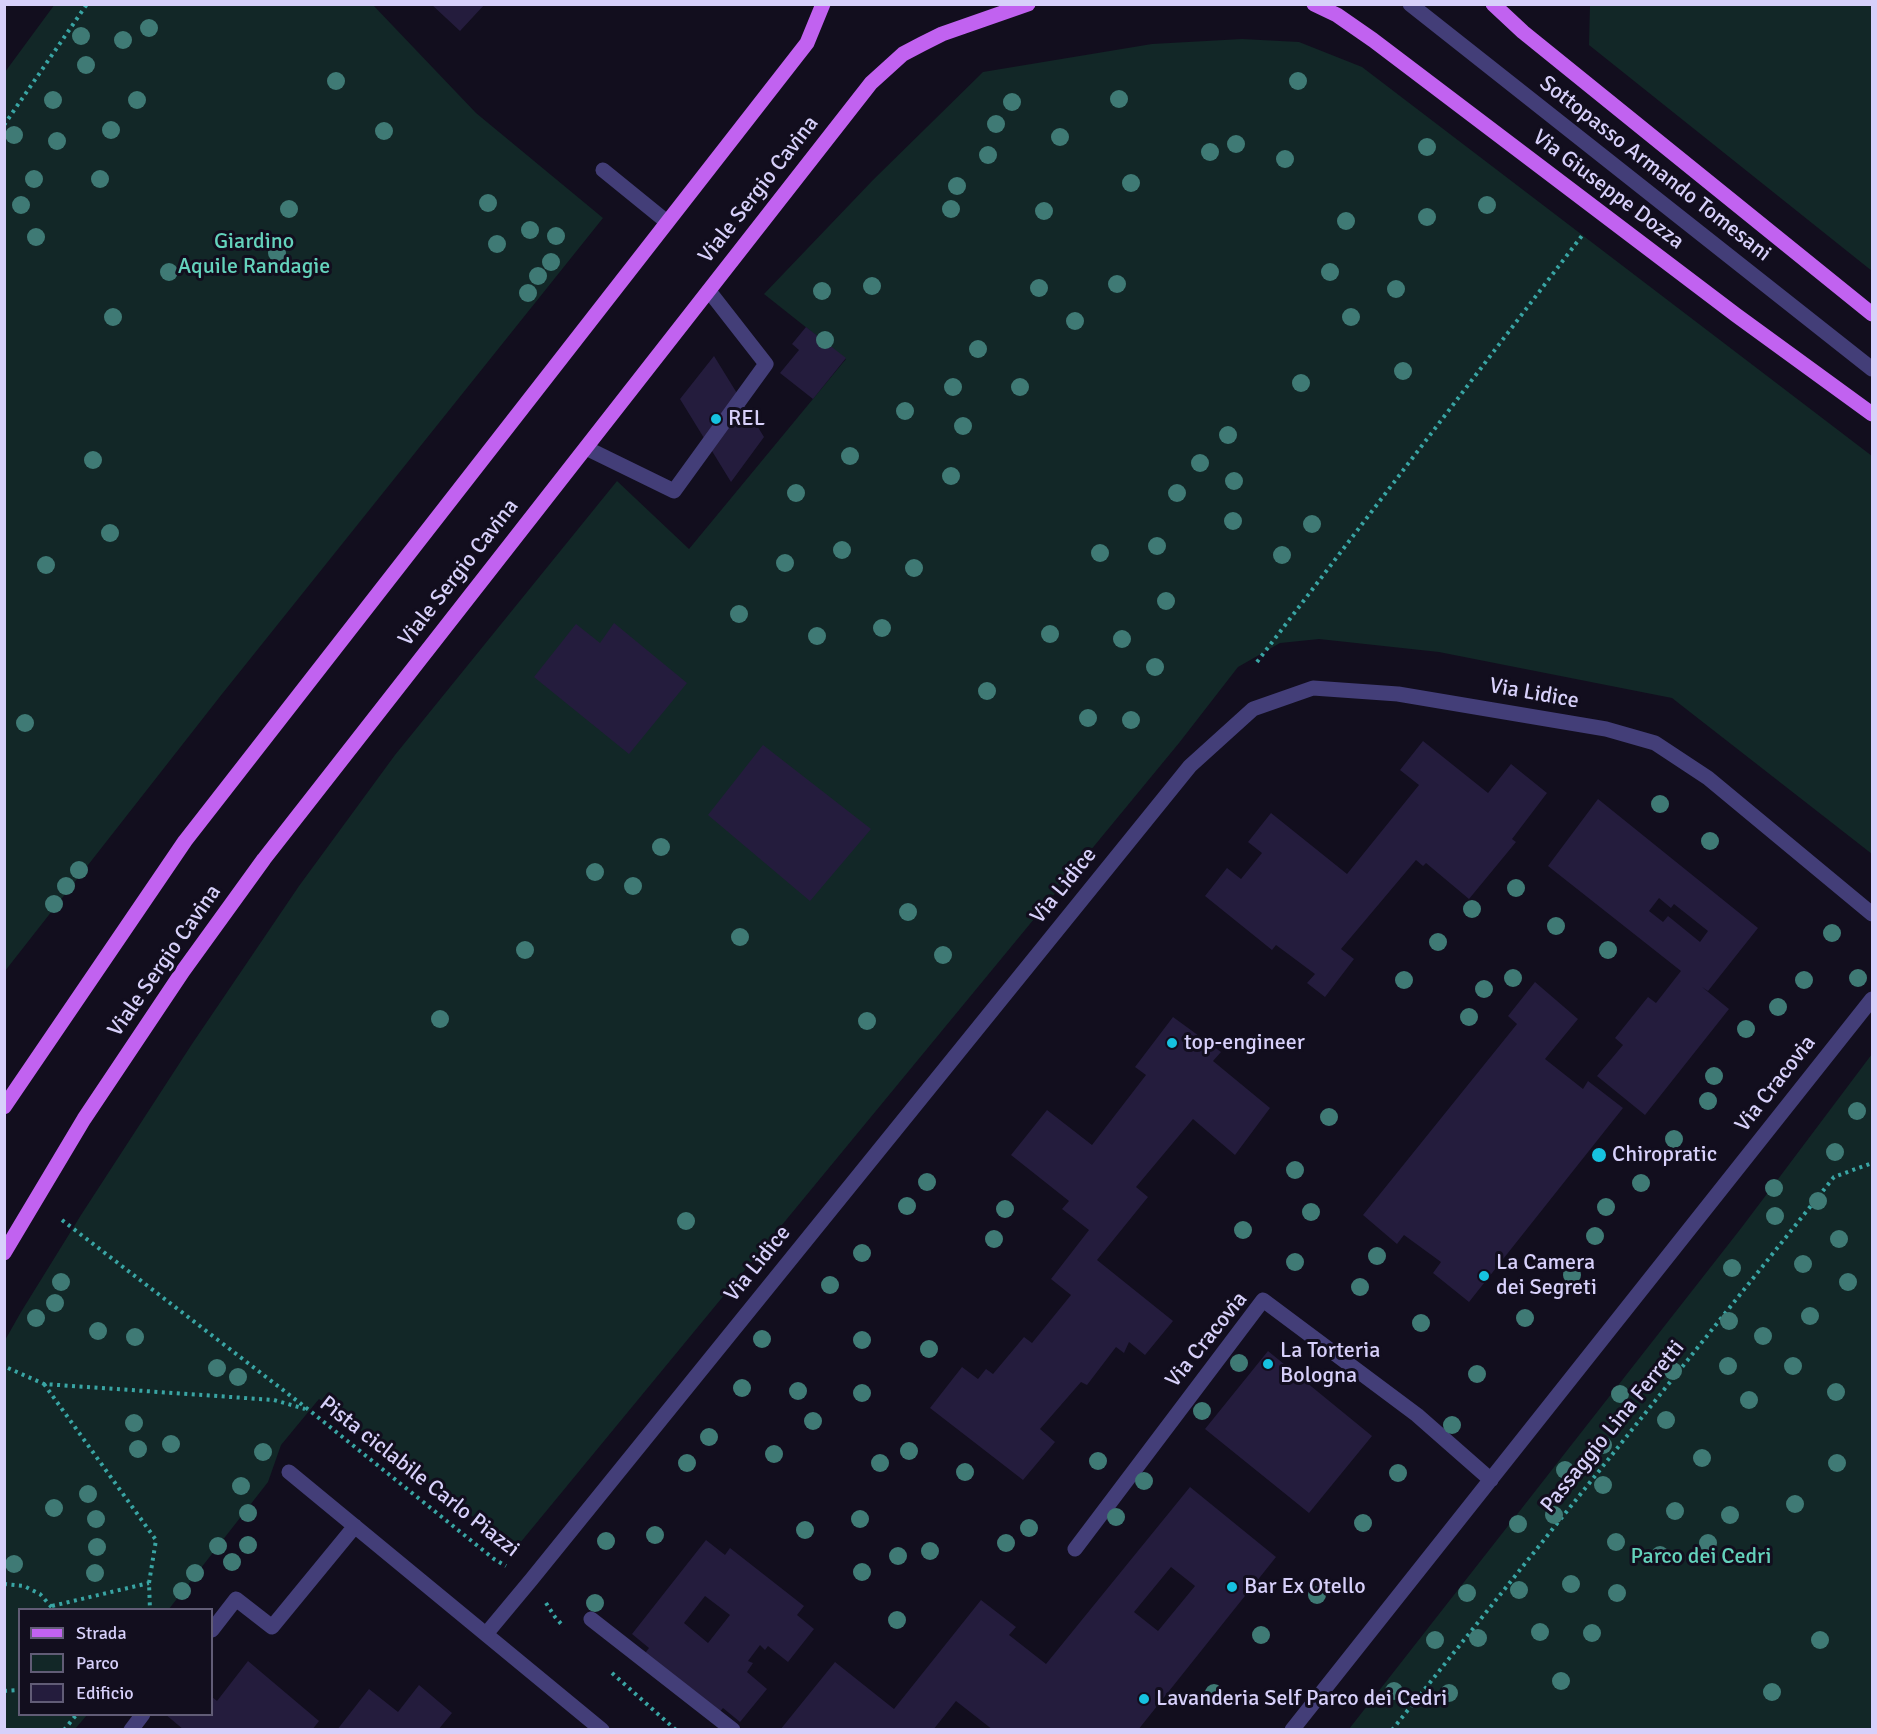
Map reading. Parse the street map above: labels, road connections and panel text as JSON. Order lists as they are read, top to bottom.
{
  "streets": {
    "main road": ["Viale Sergio Cavina", "Via Giuseppe Dozza"],
    "street": ["Sottopasso Armando Tomesani", "Via Lidice", "Via Cracovia"],
    "path": ["Passaggio Lina Ferretti", "Pista ciclabile Carlo Piazzi"]
  },
  "crossings": [
    ["Via Lidice", "Pista ciclabile Carlo Piazzi"]
  ],
  "parks": ["Giardino Aquile Randagie", "Parco dei Cedri"],
  "places": [
    "REL",
    "top-engineer",
    "Chiropratic",
    "La Camera dei Segreti",
    "La Torteria Bologna",
    "Bar Ex Otello",
    "Lavanderia Self Parco dei Cedri"
  ],
  "legend": ["Strada", "Parco", "Edificio"]
}
